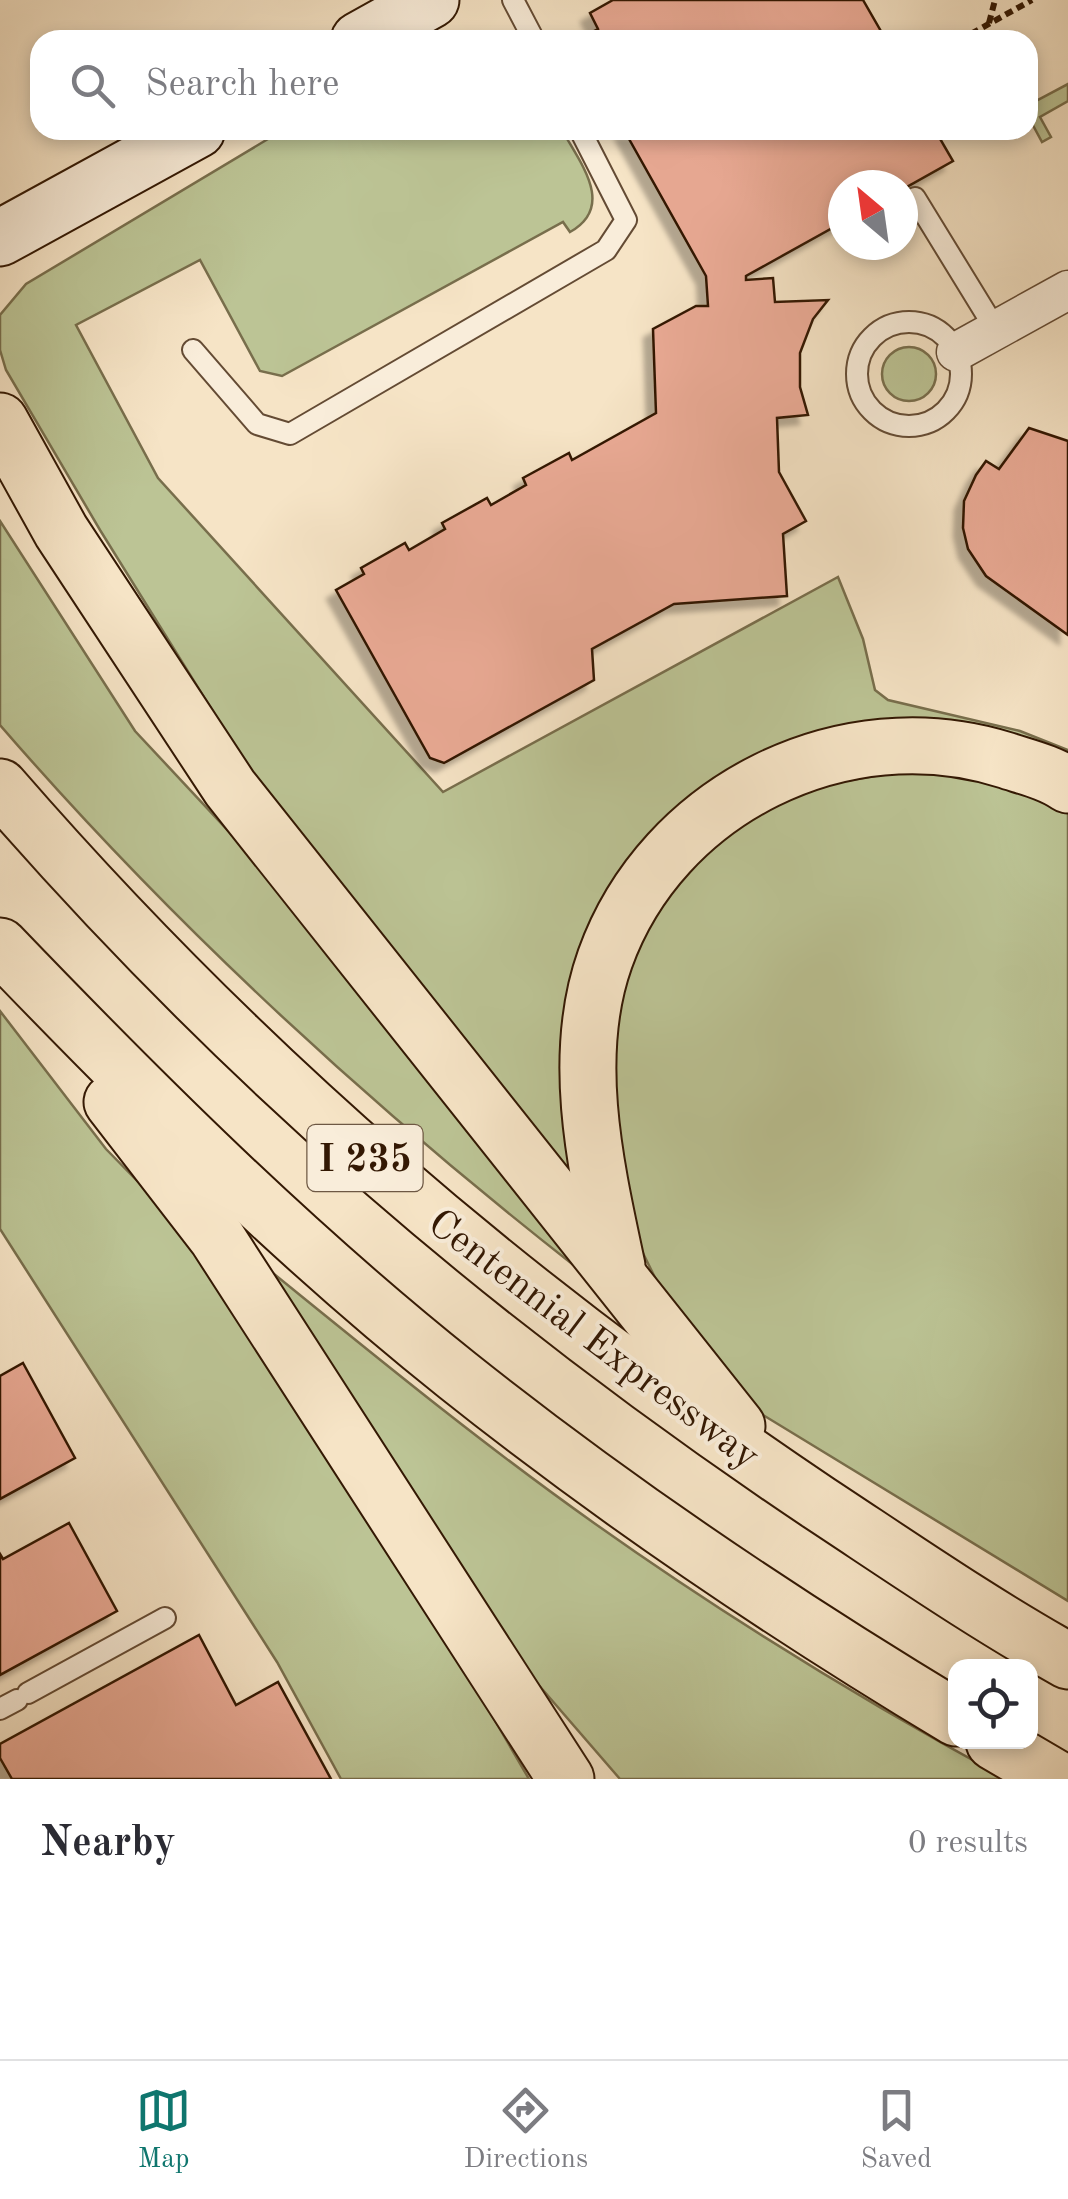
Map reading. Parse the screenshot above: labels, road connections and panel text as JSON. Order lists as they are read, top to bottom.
{
  "streets": {
    "highway": ["I 235", "Centennial Expressway"]
  },
  "north": "top left",
  "page": {
    "search": "Search here",
    "heading": ["Nearby", "0 results"],
    "nav": ["Map", "Directions", "Saved"]
  }
}
